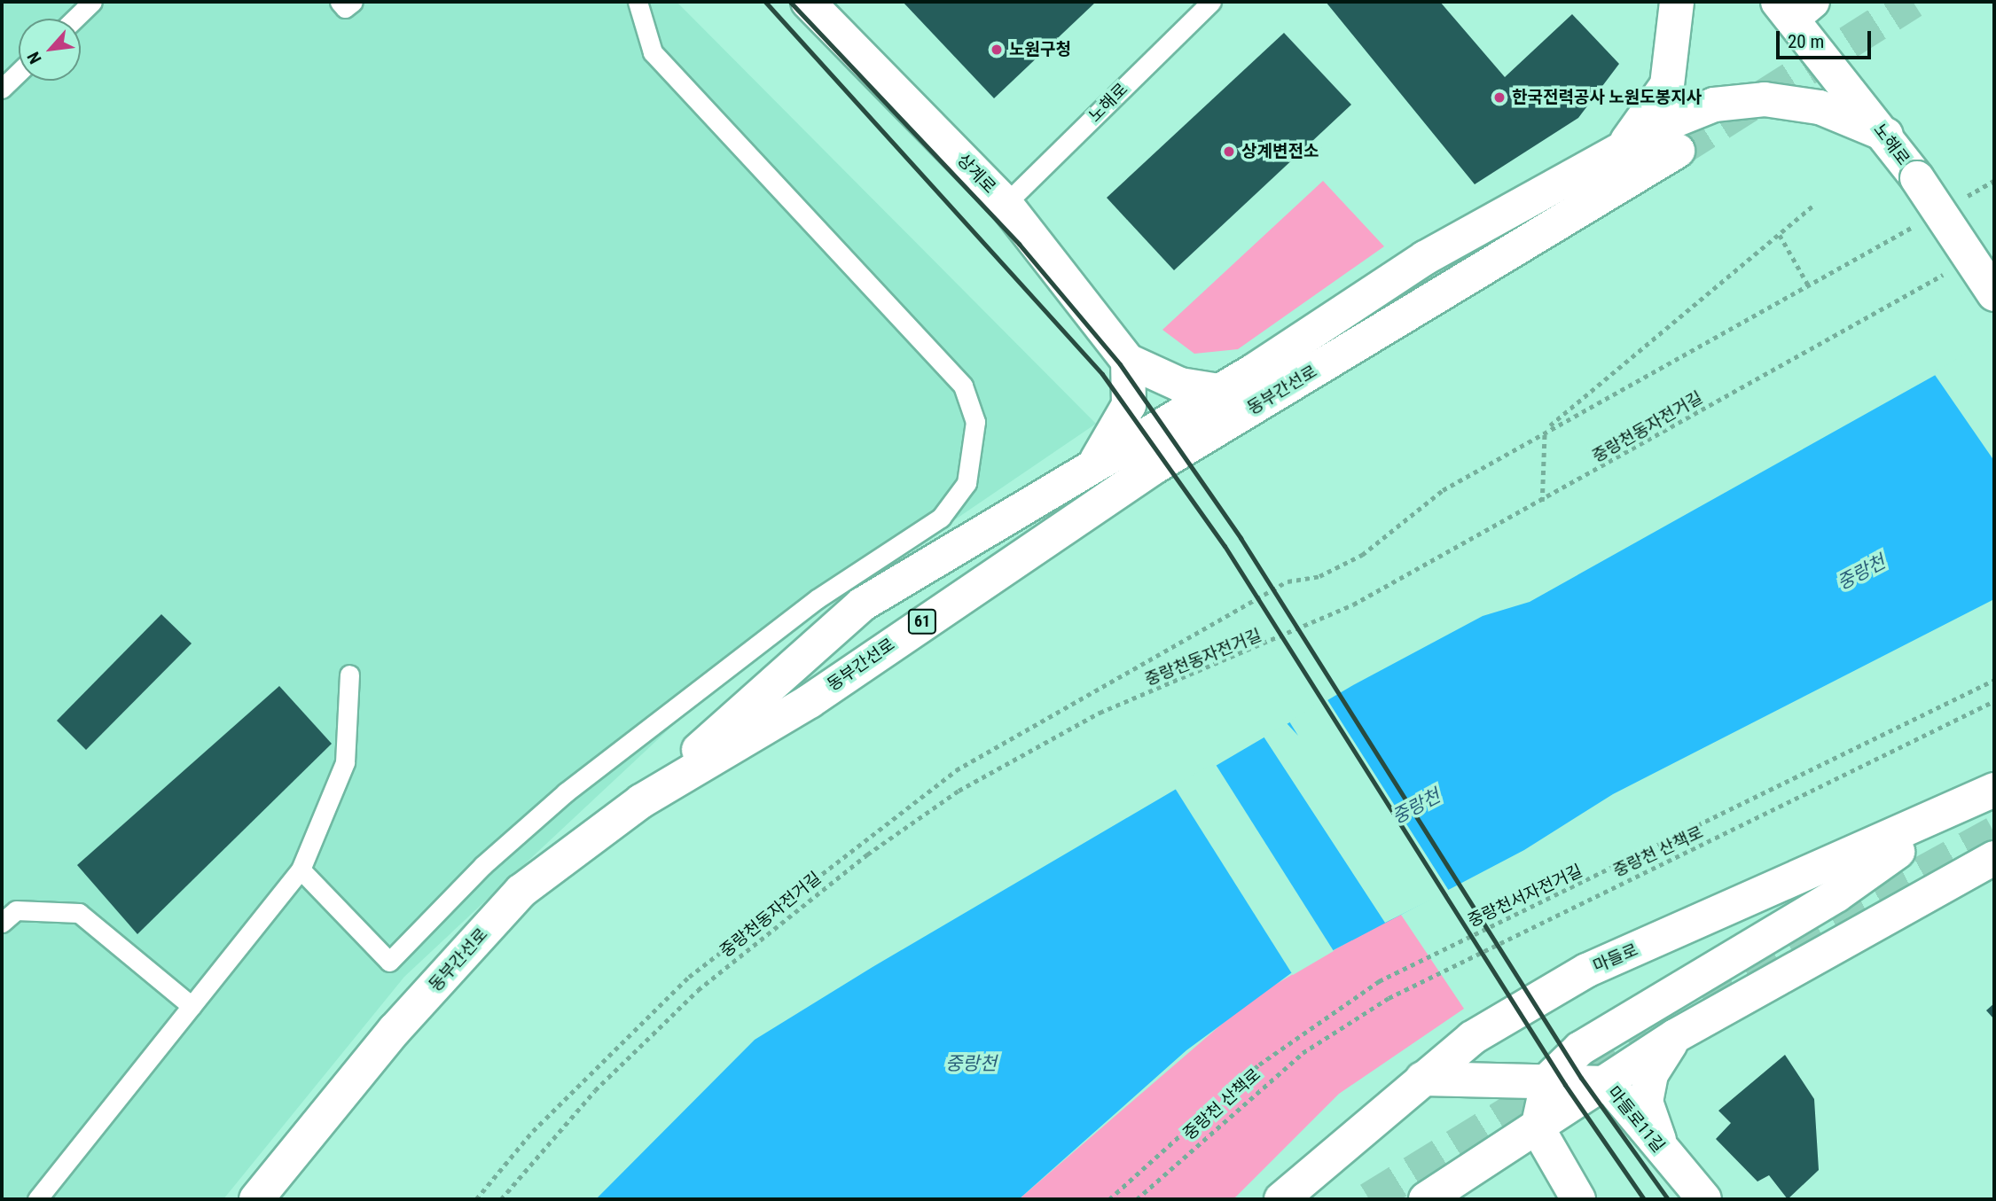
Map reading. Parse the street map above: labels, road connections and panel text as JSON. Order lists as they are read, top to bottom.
{
  "streets": {
    "main road": [
      "노해로",
      "상계로",
      "동부간선로",
      "61",
      "마들로",
      "마들로11길"
    ],
    "path": ["중랑천동자전거길", "중랑천 산책로", "중랑천서자전거길"]
  },
  "crossings": [
    ["노해로", "상계로"],
    ["마들로", "마들로11길"]
  ],
  "water": ["중랑천"],
  "places": ["노원구청", "한국전력공사 노원도봉지사", "상계변전소"],
  "scale_bar": "20 m",
  "north": "bottom left"
}
